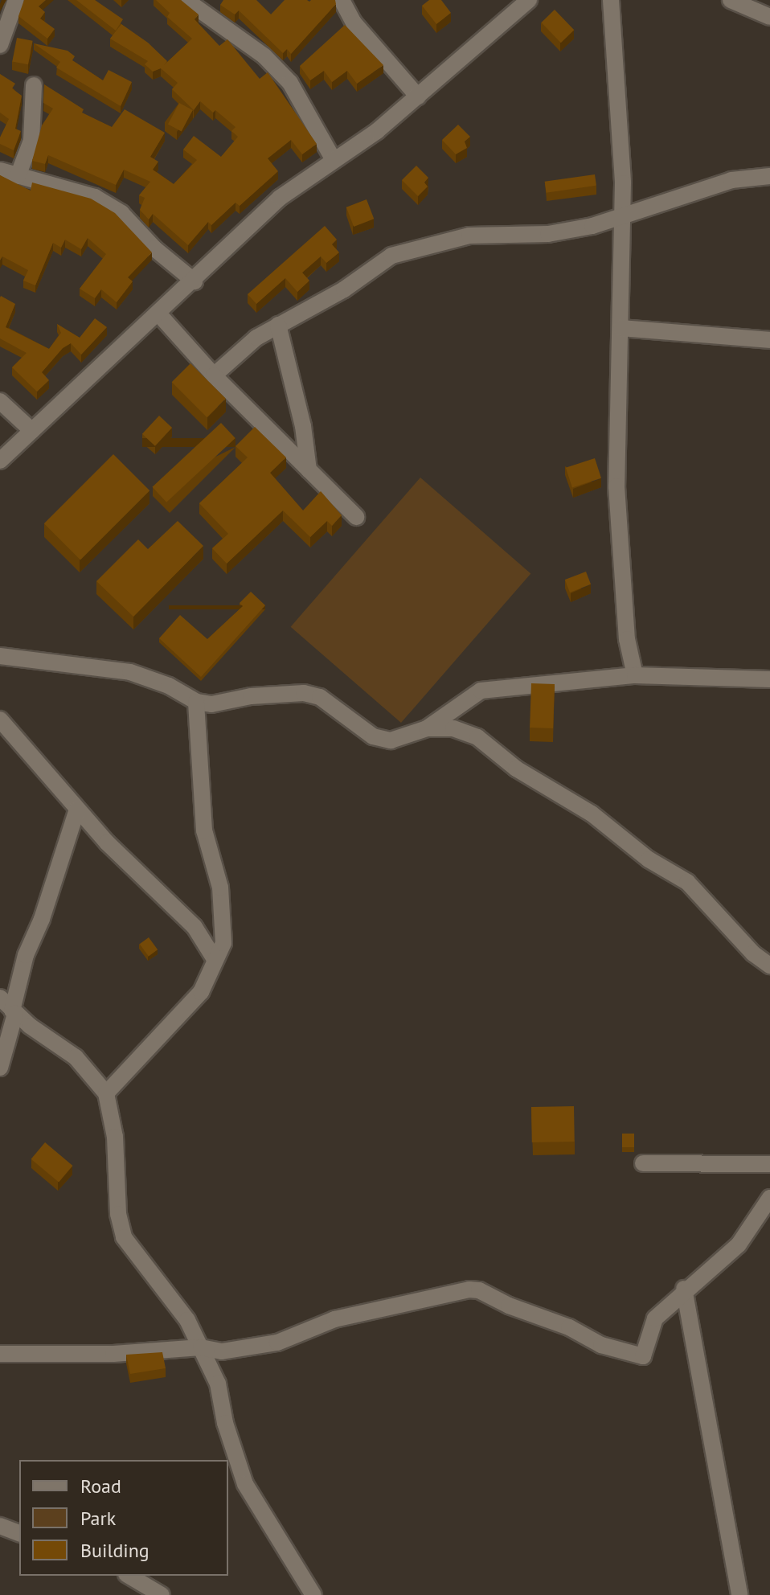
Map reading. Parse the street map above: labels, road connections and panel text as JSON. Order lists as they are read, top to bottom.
{
  "legend": ["Road", "Park", "Building"]
}
